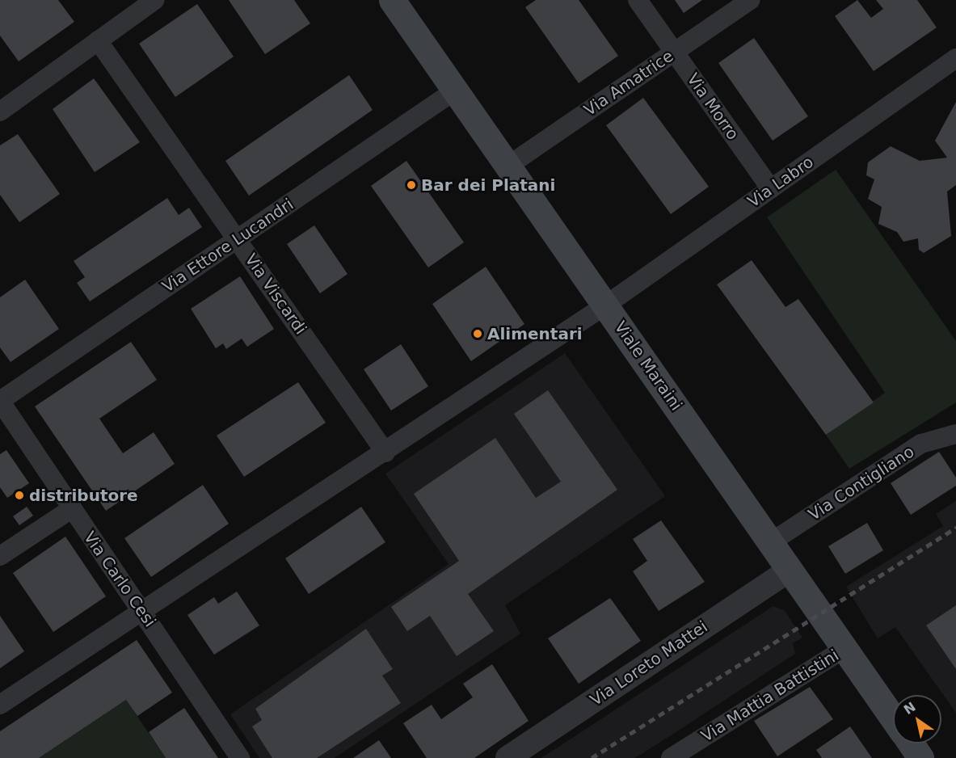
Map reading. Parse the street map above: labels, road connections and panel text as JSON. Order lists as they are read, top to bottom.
{
  "streets": {
    "main road": ["Viale Maraini"],
    "street": [
      "Via Amatrice",
      "Via Morro",
      "Via Labro",
      "Via Ettore Lucandri",
      "Via Viscardi",
      "Via Contigliano",
      "Via Carlo Cesi",
      "Via Loreto Mattei",
      "Via Mattia Battistini"
    ]
  },
  "crossings": [
    ["Via Amatrice", "Via Morro"],
    ["Via Amatrice", "Viale Maraini"],
    ["Via Morro", "Via Labro"],
    ["Via Labro", "Via Viscardi"],
    ["Via Labro", "Viale Maraini"],
    ["Via Labro", "Via Carlo Cesi"],
    ["Via Ettore Lucandri", "Via Viscardi"],
    ["Via Ettore Lucandri", "Viale Maraini"],
    ["Via Ettore Lucandri", "Via Carlo Cesi"],
    ["Viale Maraini", "Via Contigliano"],
    ["Viale Maraini", "Via Loreto Mattei"],
    ["Viale Maraini", "Via Mattia Battistini"]
  ],
  "places": ["Bar dei Platani", "Alimentari", "distributore"],
  "north": "top left"
}
